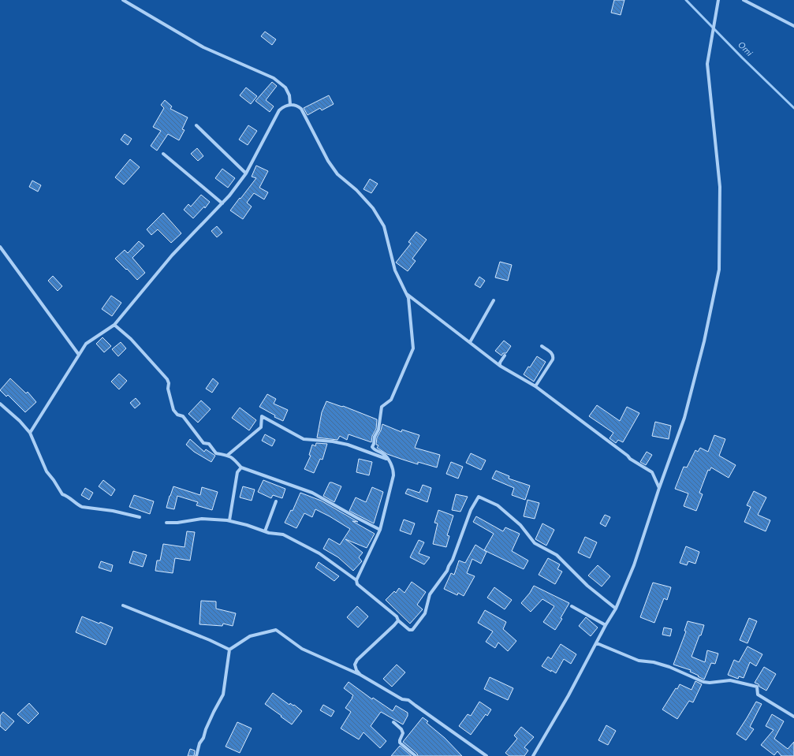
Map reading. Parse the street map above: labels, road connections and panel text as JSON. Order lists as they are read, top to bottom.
{
  "water": ["Omi"]
}
